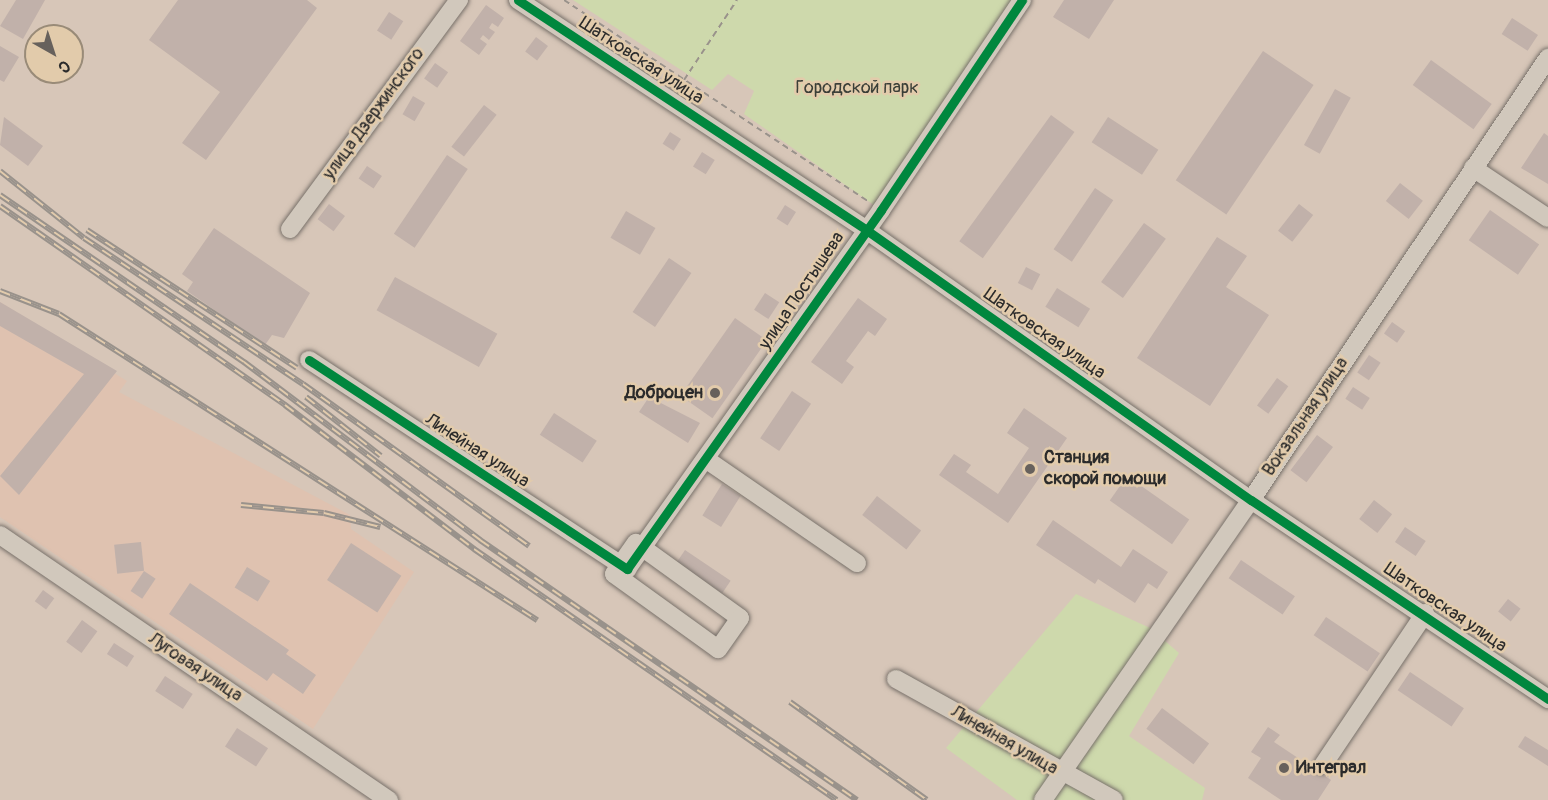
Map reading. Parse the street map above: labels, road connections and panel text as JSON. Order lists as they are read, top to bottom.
{
  "streets": {
    "street": [
      "Шатковская улица",
      "улица Дзержинского",
      "улица Постышева",
      "Вокзальная улица",
      "Линейная улица",
      "Луговая улица"
    ]
  },
  "crossings": [
    ["Шатковская улица", "улица Постышева"],
    ["Шатковская улица", "Вокзальная улица"],
    ["улица Постышева", "Линейная улица"],
    ["Вокзальная улица", "Линейная улица"]
  ],
  "parks": ["Городской парк"],
  "places": ["Доброцен", "Станция скорой помощи", "Интеграл"],
  "north": "bottom right"
}
